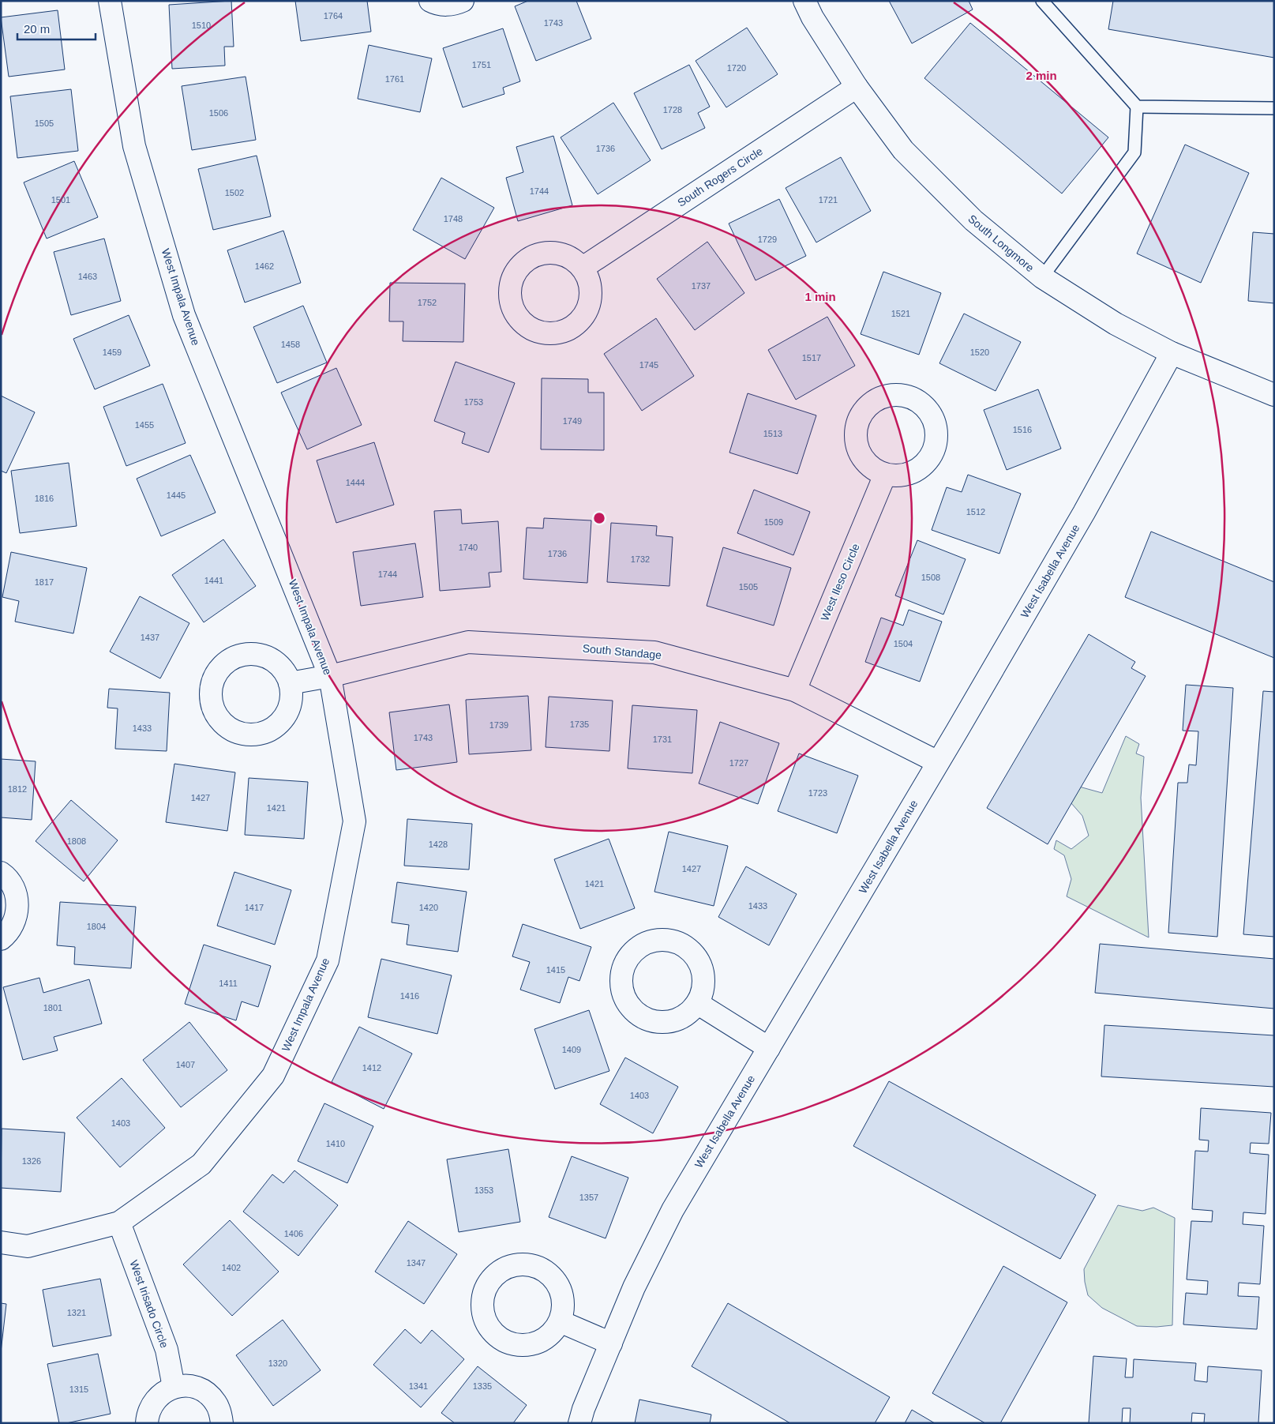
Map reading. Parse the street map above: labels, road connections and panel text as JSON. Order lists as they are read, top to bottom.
{
  "streets": {
    "street": [
      "South Rogers Circle",
      "South Longmore",
      "West Impala Avenue",
      "West Isabella Avenue",
      "West Ileso Circle",
      "South Standage",
      "West Irisado Circle"
    ]
  },
  "crossings": [
    ["South Rogers Circle", "South Longmore"],
    ["South Longmore", "West Isabella Avenue"],
    ["West Impala Avenue", "South Standage"],
    ["West Impala Avenue", "West Irisado Circle"],
    ["West Isabella Avenue", "South Standage"],
    ["West Ileso Circle", "South Standage"]
  ],
  "house_numbers": [
    "1764",
    "1743",
    "1510",
    "1751",
    "1720",
    "1761",
    "1728",
    "1506",
    "1505",
    "1736",
    "1744",
    "1502",
    "1501",
    "1721",
    "1748",
    "1729",
    "1462",
    "1463",
    "1737",
    "1752",
    "1521",
    "1458",
    "1459",
    "1520",
    "1517",
    "1745",
    "1753",
    "1749",
    "1455",
    "1516",
    "1513",
    "1444",
    "1445",
    "1816",
    "1512",
    "1509",
    "1740",
    "1736",
    "1732",
    "1744",
    "1508",
    "1441",
    "1817",
    "1505",
    "1437",
    "1504",
    "1735",
    "1739",
    "1433",
    "1743",
    "1731",
    "1727",
    "1812",
    "1723",
    "1427",
    "1421",
    "1808",
    "1428",
    "1427",
    "1421",
    "1433",
    "1417",
    "1420",
    "1804",
    "1415",
    "1411",
    "1416",
    "1801",
    "1409",
    "1407",
    "1412",
    "1403",
    "1403",
    "1410",
    "1326",
    "1353",
    "1357",
    "1406",
    "1347",
    "1402",
    "1321",
    "1320",
    "1341",
    "1335",
    "1315"
  ],
  "scale_bar": "20 m",
  "rings": ["2 min", "1 min"]
}
